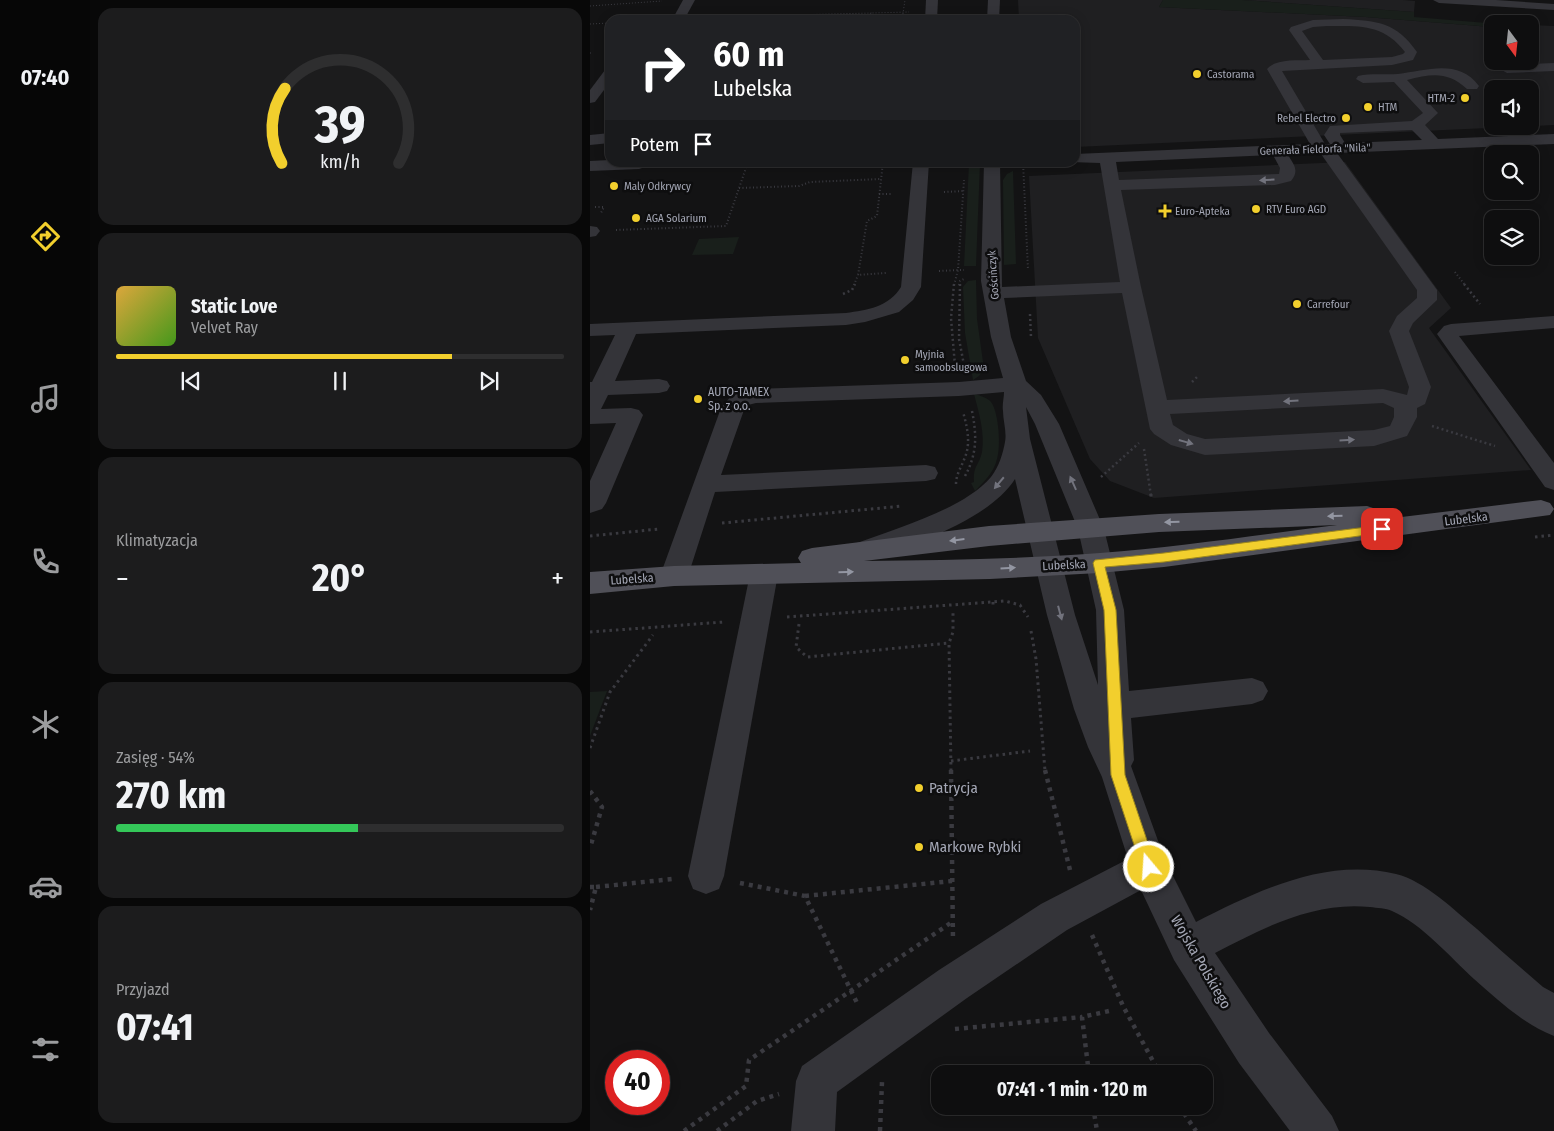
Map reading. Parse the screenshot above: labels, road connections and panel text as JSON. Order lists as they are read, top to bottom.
{
  "streets": {
    "main road": ["Lubelska"],
    "street": ["Generała Fieldorfa \"Nila\"", "Gościńczyk", "Wojska Polskiego"]
  },
  "crossings": [
    ["Gościńczyk", "Lubelska"],
    ["Gościńczyk", "Wojska Polskiego"],
    ["Lubelska", "Wojska Polskiego"]
  ],
  "places": {
    "other": [
      "Castorama",
      "HTM-2",
      "HTM",
      "Rebel Electro",
      "Maly Odkrywcy",
      "RTV Euro AGD",
      "AGA Solarium",
      "Carrefour",
      "Myjnia samoobslugowa",
      "AUTO-TAMEX Sp. z o.o.",
      "Patrycja",
      "Markowe Rybki"
    ],
    "health": ["Euro-Apteka"]
  },
  "north": "bottom",
  "page": {
    "tabs": "07:40",
    "turn": ["60 m", "Lubelska"],
    "then": "Potem",
    "song": ["Static Love", "Velvet Ray"],
    "tile": [
      "Klimatyzacja",
      ["Zasięg · 54%", "270 km"],
      ["Przyjazd", "07:41"]
    ],
    "heat": ["−", "20°", "+"],
    "limit": "40",
    "trip": "07:41 · 1 min · 120 m",
    "gauge": ["39", "km/h"]
  }
}
